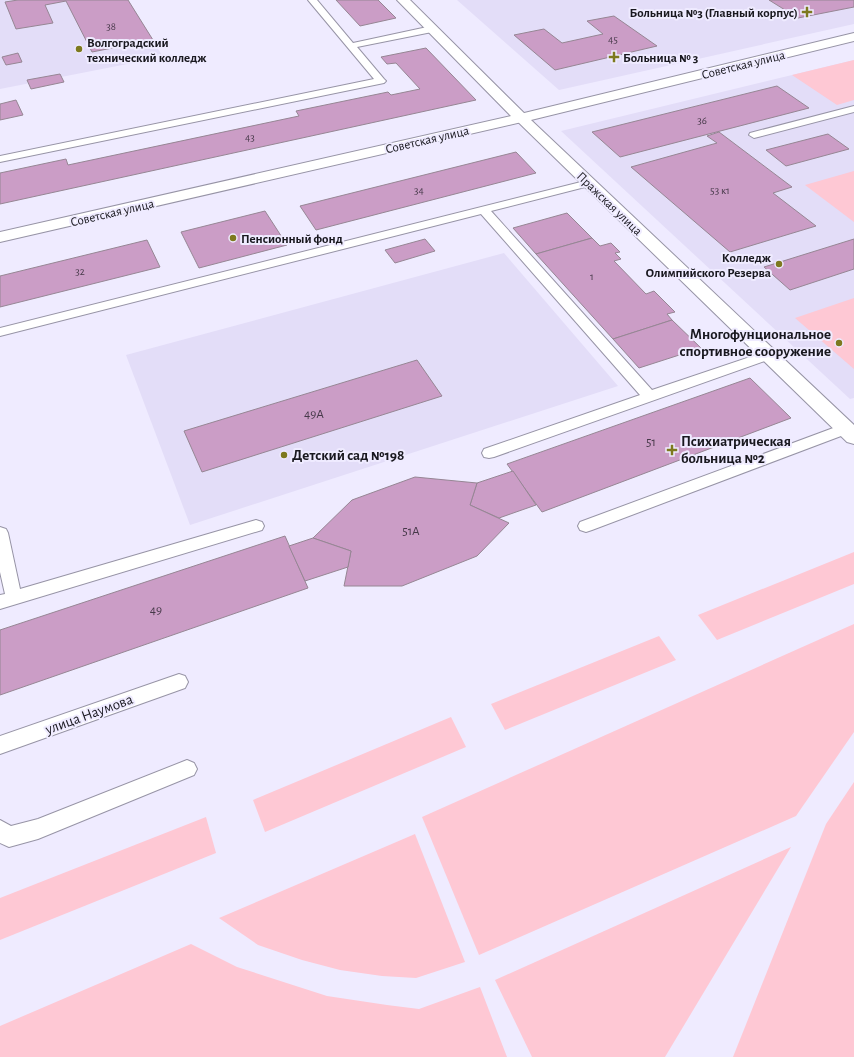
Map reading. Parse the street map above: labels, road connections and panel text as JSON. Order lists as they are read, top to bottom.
{
  "streets": {
    "street": ["Советская улица", "Пражская улица"],
    "lane": ["улица Наумова"]
  },
  "crossings": [
    ["Советская улица", "Пражская улица"]
  ],
  "places": {
    "health": ["Больница №3 (Главный корпус)", "Больница № 3", "Психиатрическая больница №2"],
    "other": [
      "Волгоградский технический колледж",
      "Пенсионный фонд",
      "Колледж Олимпийского Резерва",
      "Многофунциональное спортивное сооружение",
      "Детский сад №198"
    ]
  },
  "house_numbers": [
    "38",
    "45",
    "36",
    "43",
    "34",
    "53 к1",
    "32",
    "1",
    "49А",
    "51",
    "51А",
    "49"
  ]
}
